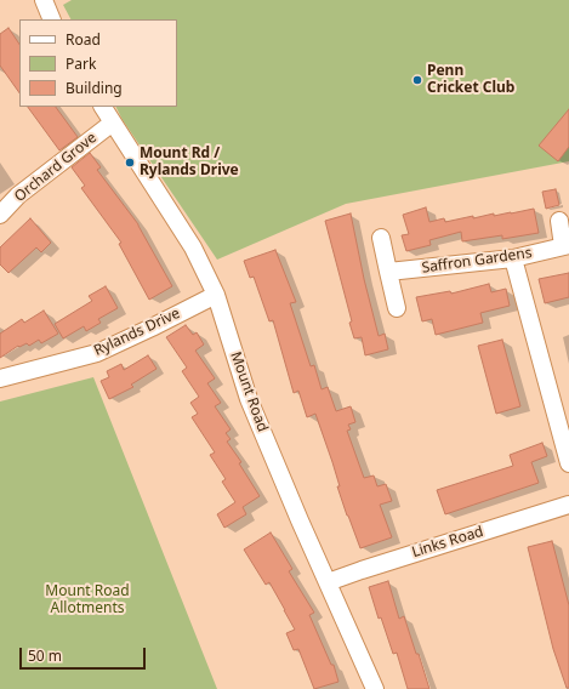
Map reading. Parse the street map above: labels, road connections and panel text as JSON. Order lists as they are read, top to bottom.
{
  "streets": {
    "street": [
      "Orchard Grove",
      "Saffron Gardens",
      "Rylands Drive",
      "Mount Road",
      "Links Road"
    ]
  },
  "crossings": [
    ["Orchard Grove", "Mount Road"],
    ["Rylands Drive", "Mount Road"],
    ["Mount Road", "Links Road"]
  ],
  "parks": ["Mount Road Allotments"],
  "places": ["Penn Cricket Club", "Mount Rd / Rylands Drive"],
  "legend": ["Road", "Park", "Building"],
  "scale_bar": "50 m"
}
